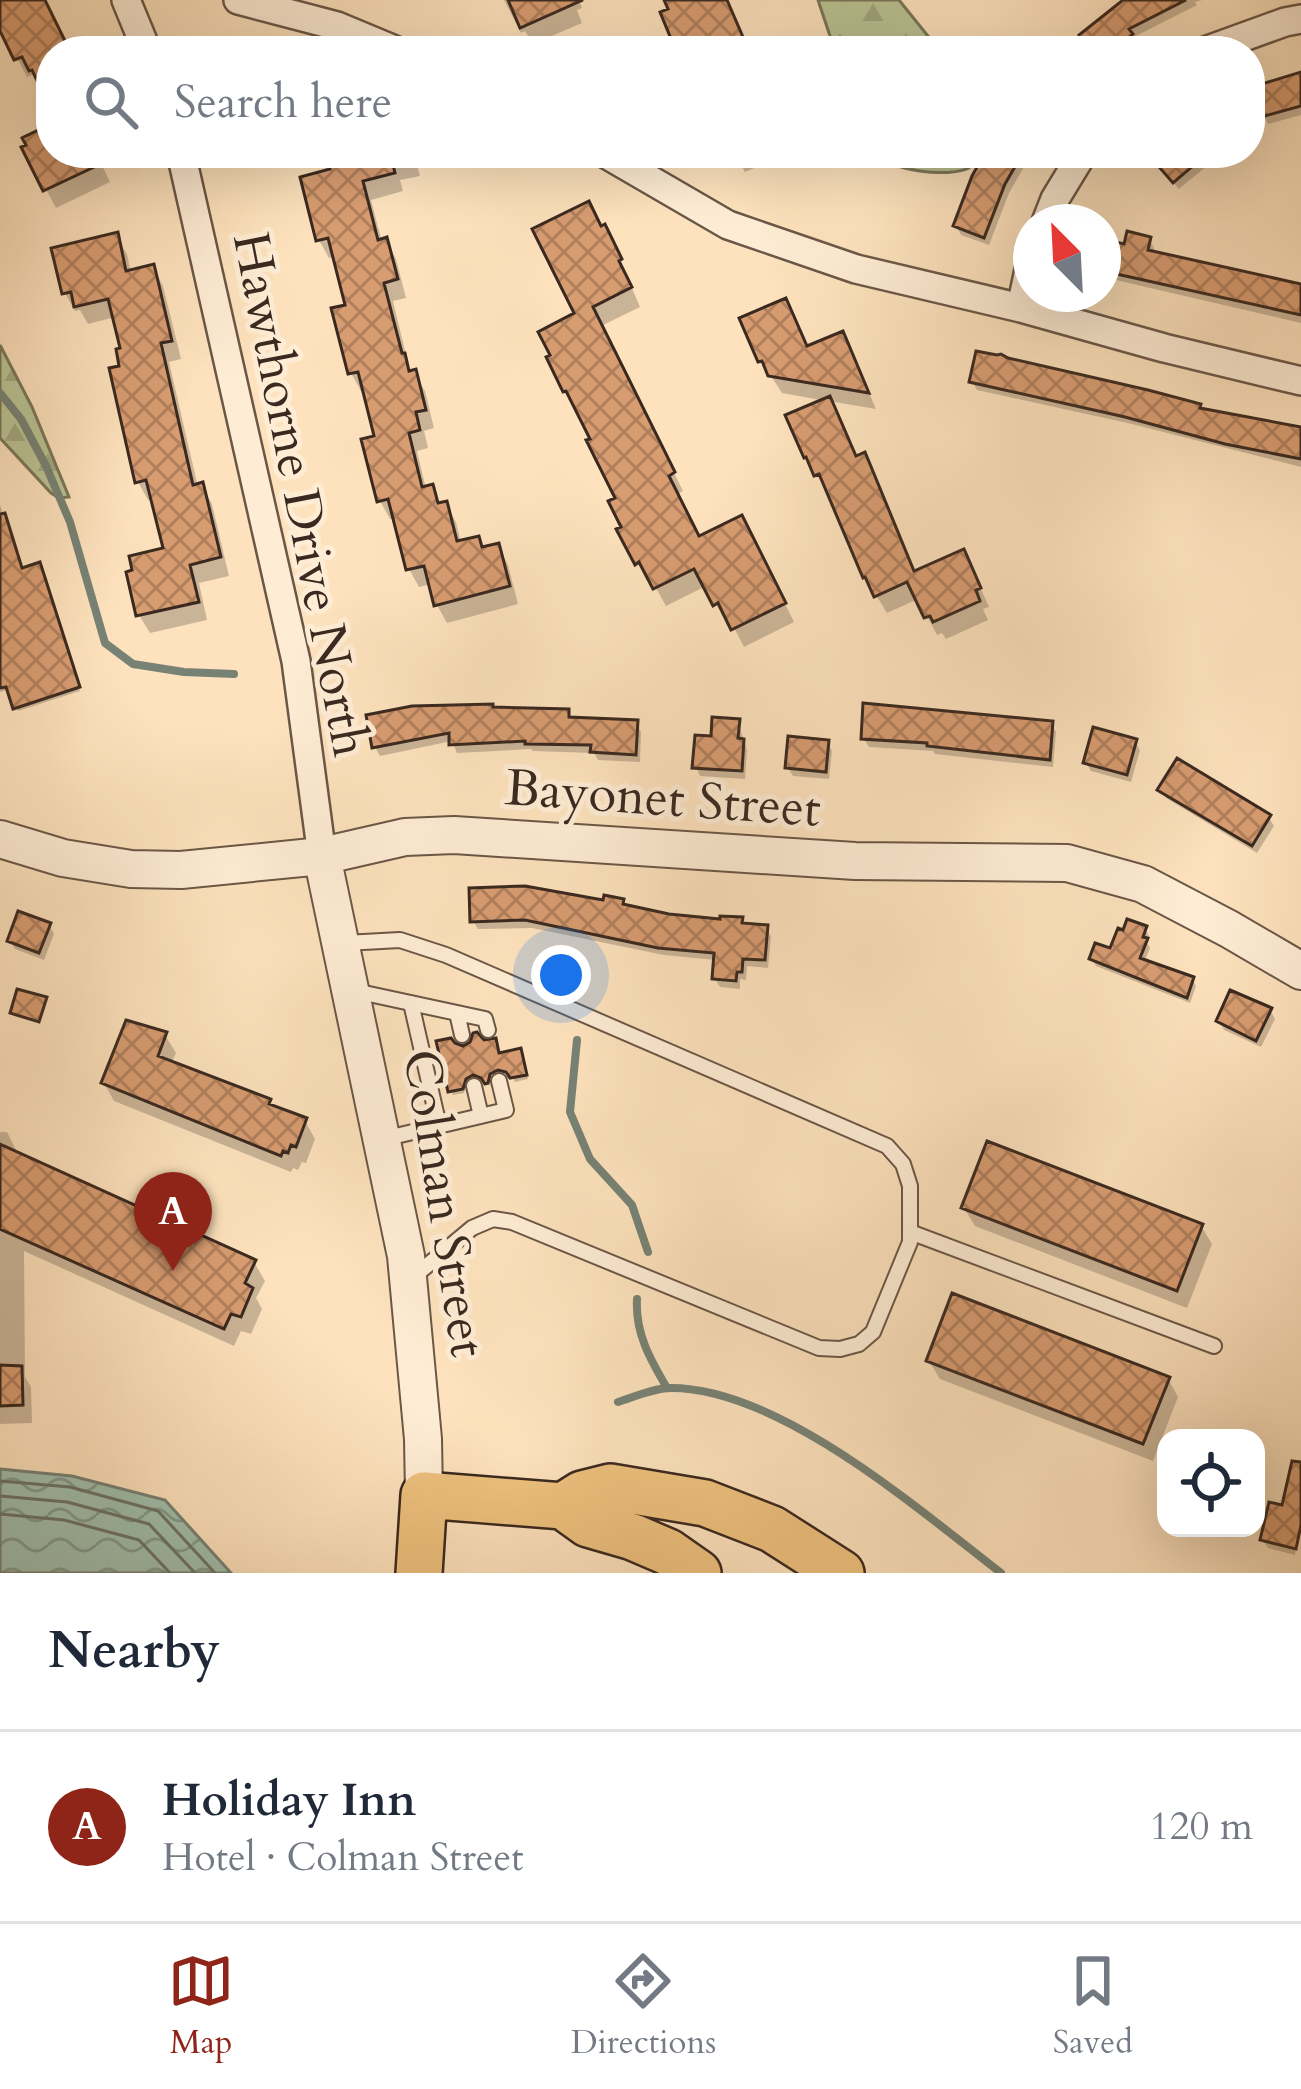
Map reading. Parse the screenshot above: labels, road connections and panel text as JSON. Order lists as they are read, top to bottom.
{
  "streets": {
    "main road": ["Colman Street"],
    "street": ["Hawthorne Drive North", "Bayonet Street"]
  },
  "crossings": [
    ["Hawthorne Drive North", "Bayonet Street"],
    ["Hawthorne Drive North", "Colman Street"],
    ["Bayonet Street", "Colman Street"]
  ],
  "north": "top left",
  "page": {
    "search": "Search here",
    "pins": "A",
    "heading": "Nearby",
    "list": [
      {
        "mark": "A",
        "name": "Holiday Inn",
        "note": "Hotel · Colman Street",
        "value": "120 m"
      }
    ],
    "nav": ["Map", "Directions", "Saved"]
  }
}
